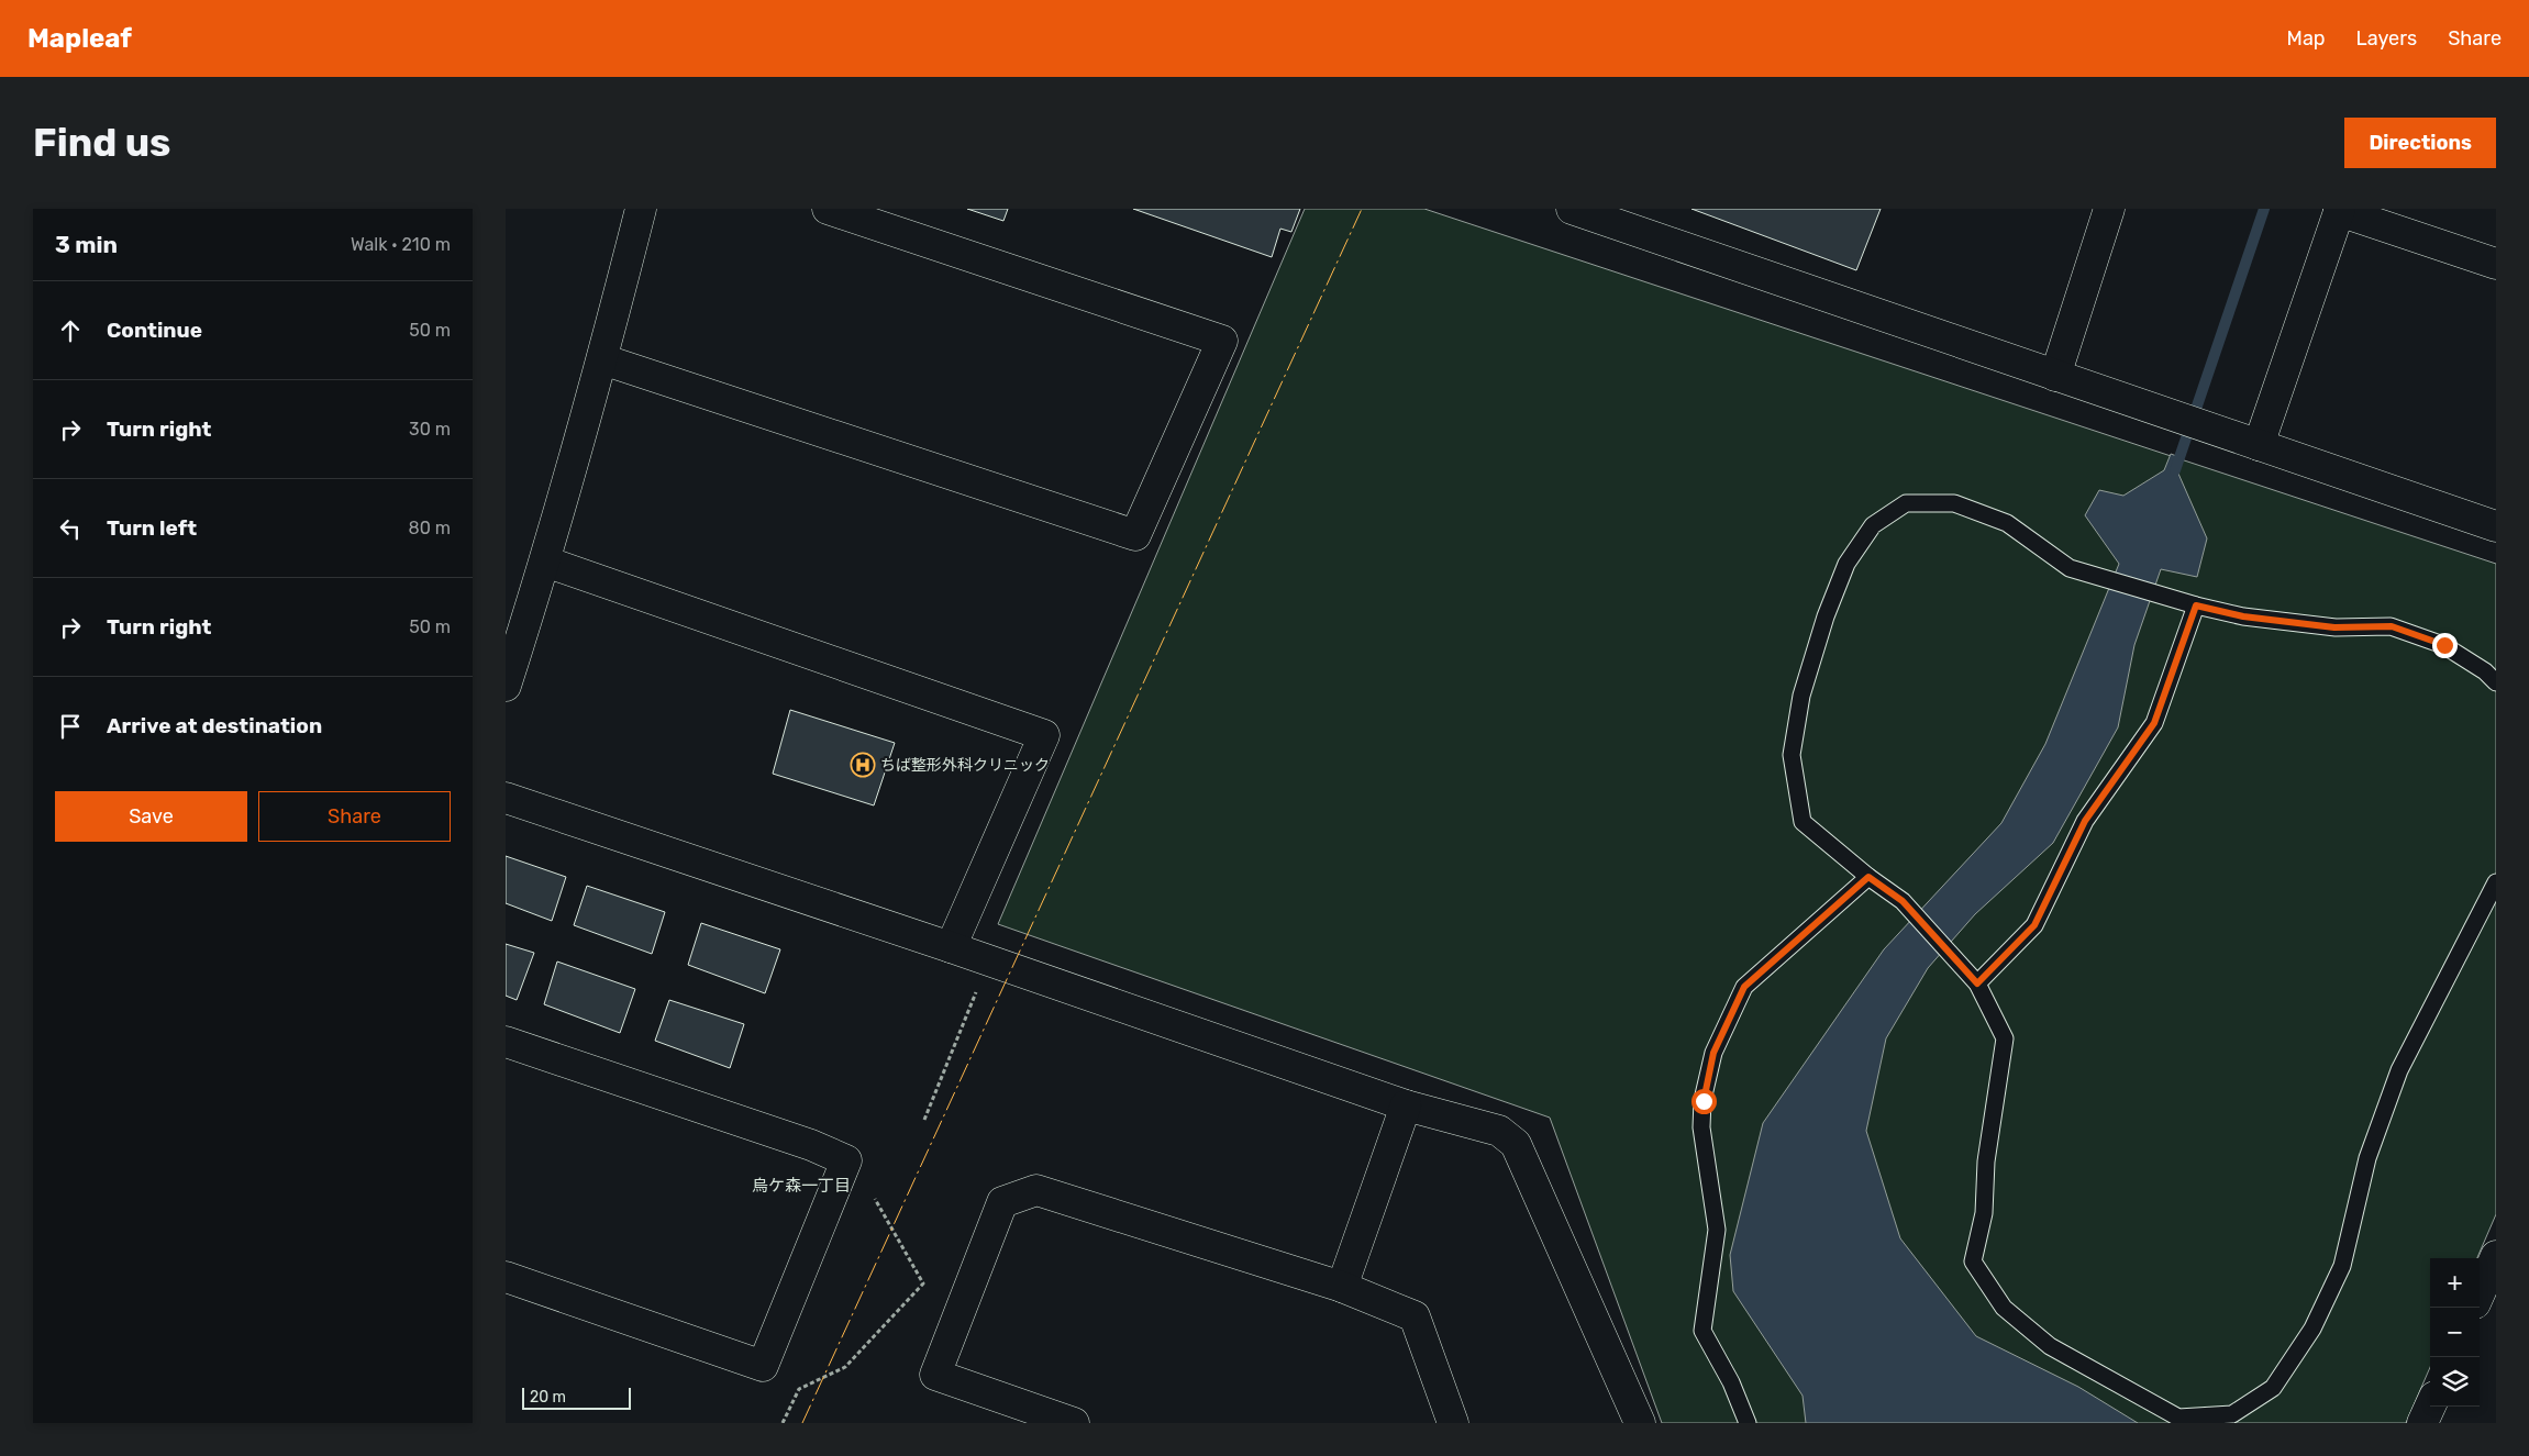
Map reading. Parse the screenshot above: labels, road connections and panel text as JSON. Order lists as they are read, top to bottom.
{
  "districts": ["烏ケ森一丁目"],
  "places": {
    "hospital": ["ちば整形外科クリニック"]
  },
  "scale_bar": "20 m",
  "page": {
    "header": "Mapleaf",
    "nav": ["Map", "Layers", "Share"],
    "buttons": [
      "Directions",
      ["Save", "Share"]
    ],
    "title": "Find us",
    "heading": ["3 min", "Walk · 210 m"],
    "list": [
      ["Continue", "50 m"],
      ["Turn right", "30 m"],
      ["Turn left", "80 m"],
      ["Turn right", "50 m"],
      "Arrive at destination"
    ],
    "map_buttons": ["+", "−"],
    "scale": "20 m"
  }
}
